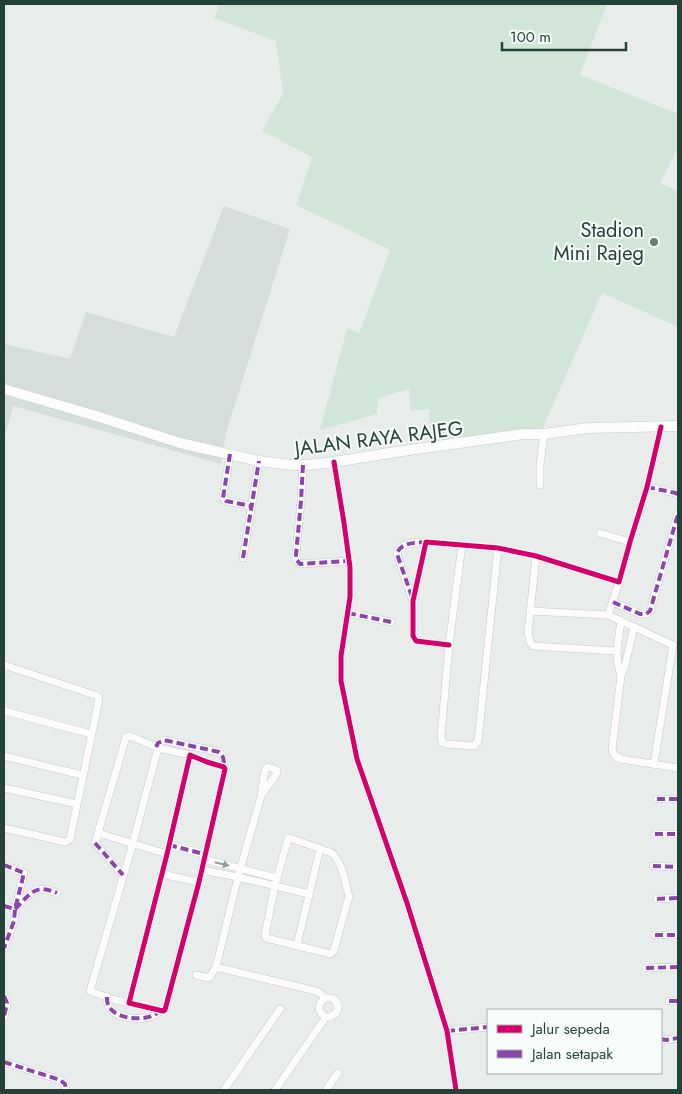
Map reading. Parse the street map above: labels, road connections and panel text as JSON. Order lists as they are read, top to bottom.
{
  "streets": {
    "main road": ["JALAN RAYA RAJEG"]
  },
  "places": ["Stadion Mini Rajeg"],
  "legend": ["Jalur sepeda", "Jalan setapak"],
  "scale_bar": "100 m"
}
